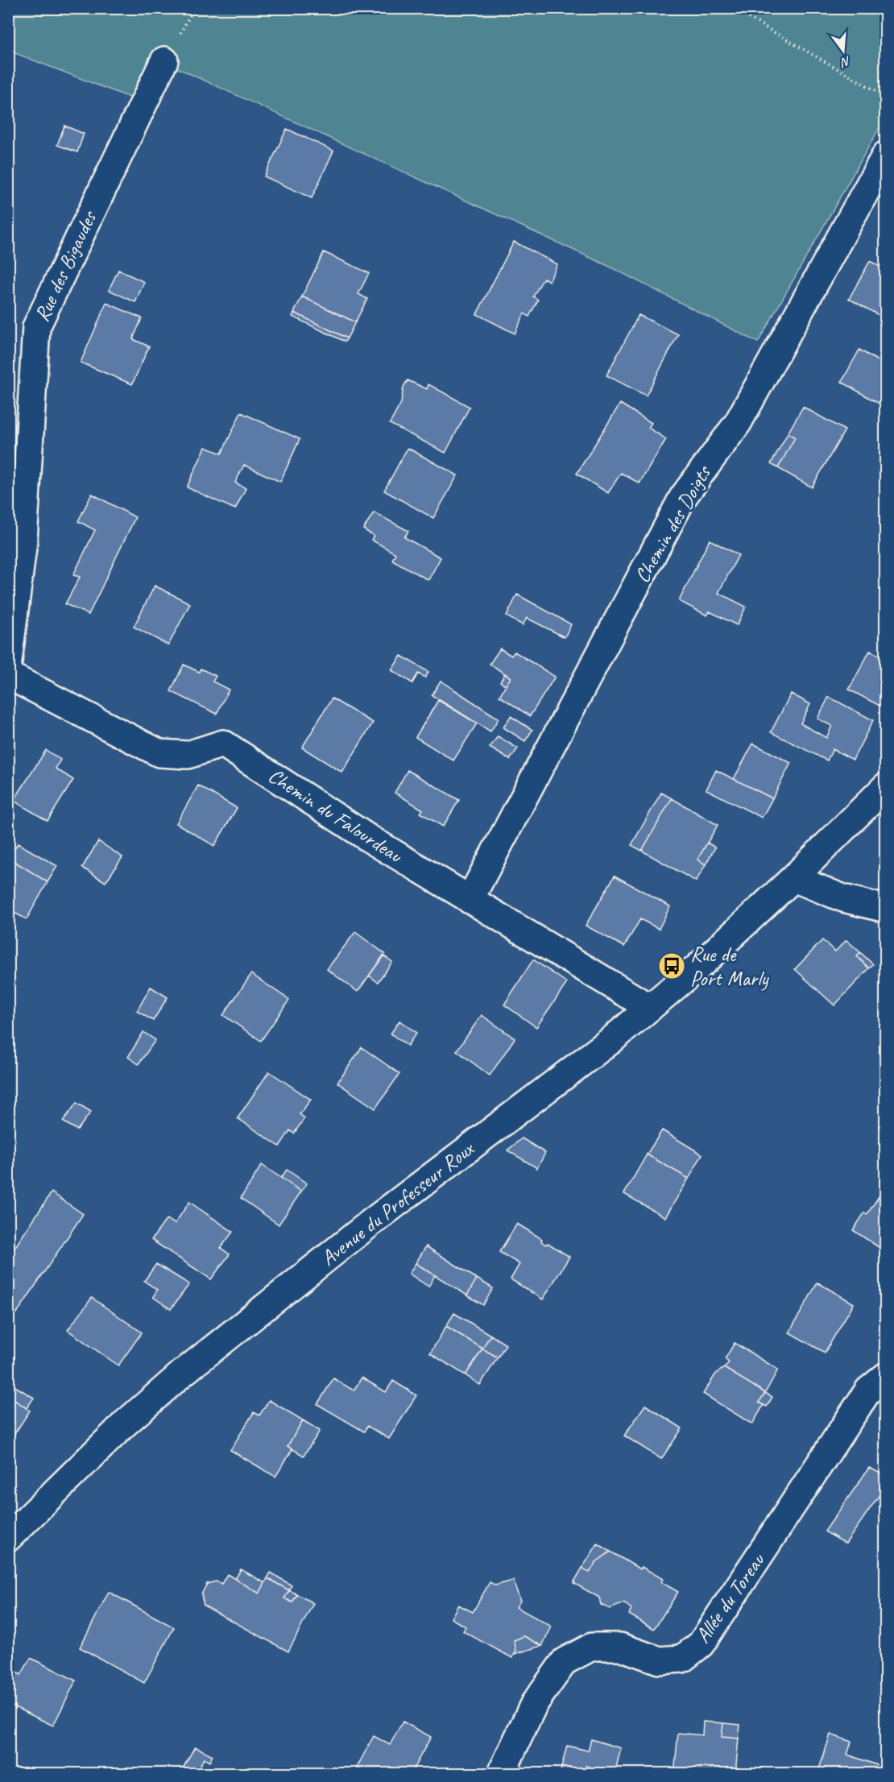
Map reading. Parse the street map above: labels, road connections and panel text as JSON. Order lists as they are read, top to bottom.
{
  "streets": {
    "street": [
      "Rue des Bigaudes",
      "Chemin des Doigts",
      "Chemin du Falourdeau",
      "Avenue du Professeur Roux",
      "Allée du Toreau"
    ]
  },
  "crossings": [
    ["Chemin des Doigts", "Chemin du Falourdeau"],
    ["Chemin du Falourdeau", "Avenue du Professeur Roux"]
  ],
  "places": {
    "bus stop": ["Rue de Port Marly"]
  },
  "north": "bottom"
}
